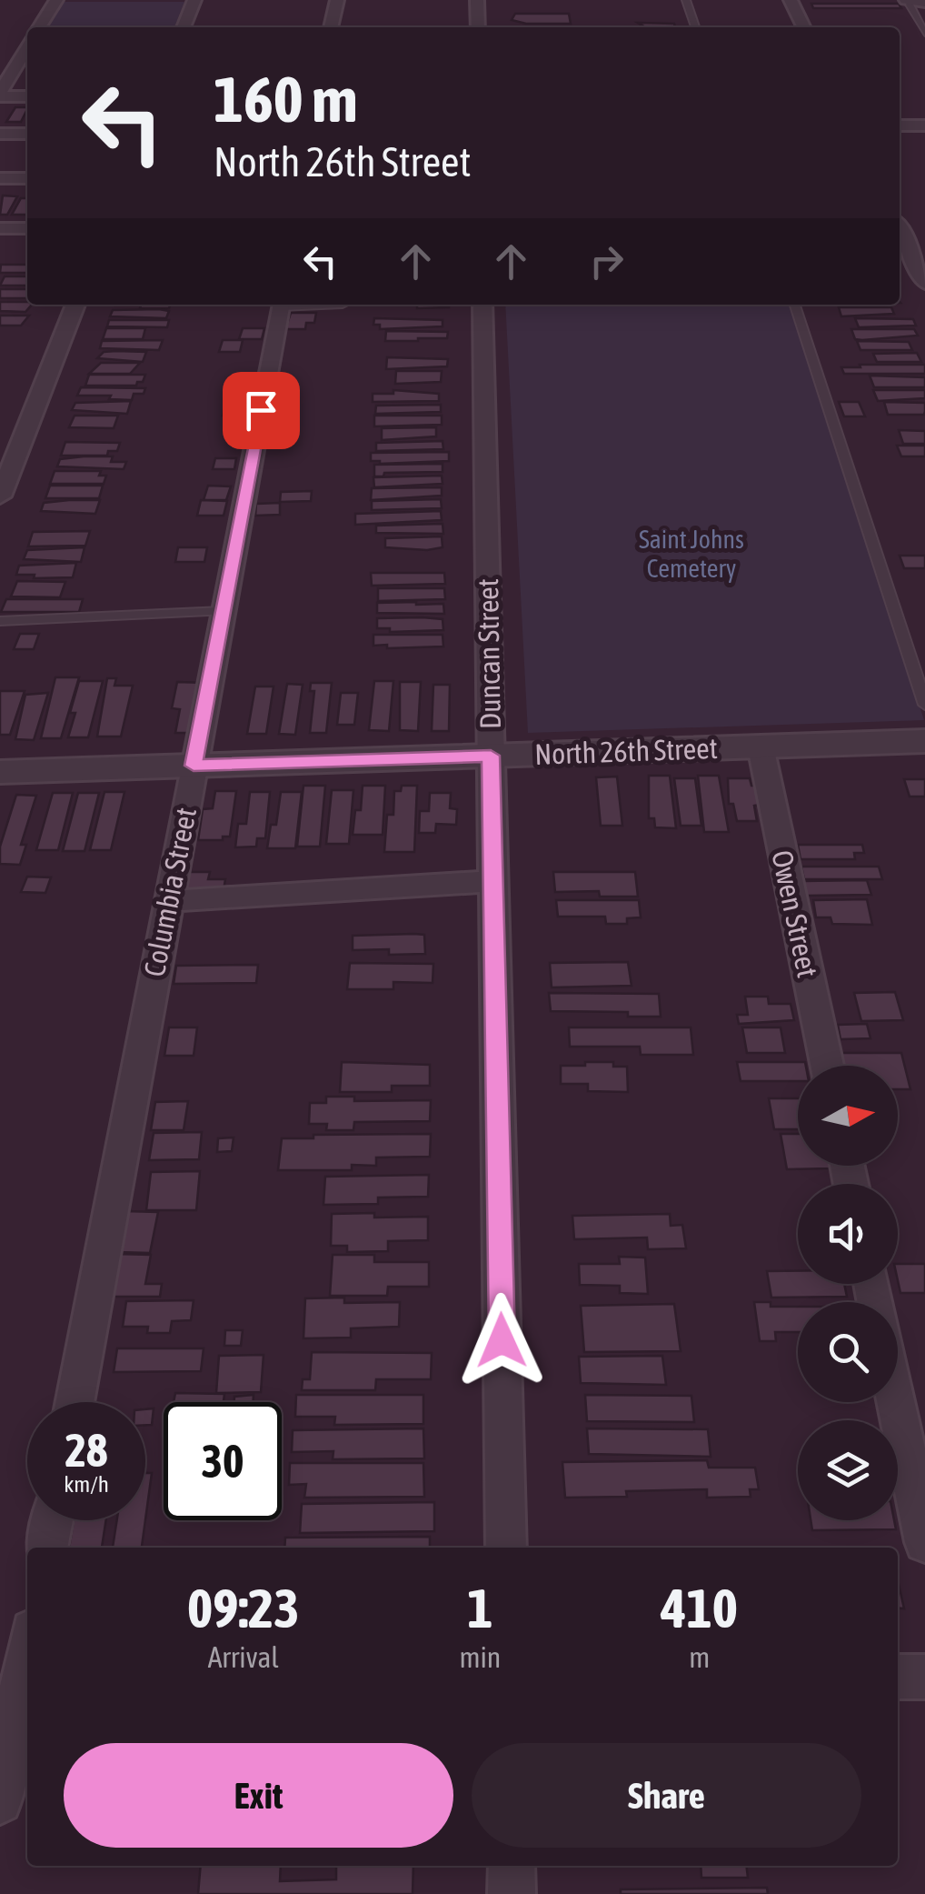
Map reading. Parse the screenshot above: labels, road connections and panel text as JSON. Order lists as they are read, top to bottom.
{
  "streets": {
    "street": [
      "Duncan Street",
      "North 26th Street",
      "Columbia Street",
      "Owen Street"
    ]
  },
  "crossings": [
    ["Duncan Street", "North 26th Street"],
    ["North 26th Street", "Columbia Street"],
    ["North 26th Street", "Owen Street"]
  ],
  "parks": ["Saint Johns Cemetery"],
  "north": "right",
  "page": {
    "turn": ["160 m", "North 26th Street"],
    "speed": "28 km/h",
    "limit": "30",
    "eta": [
      "09:23",
      "Arrival",
      "1",
      "min",
      "410",
      "m"
    ],
    "buttons": ["Exit", "Share"]
  }
}
